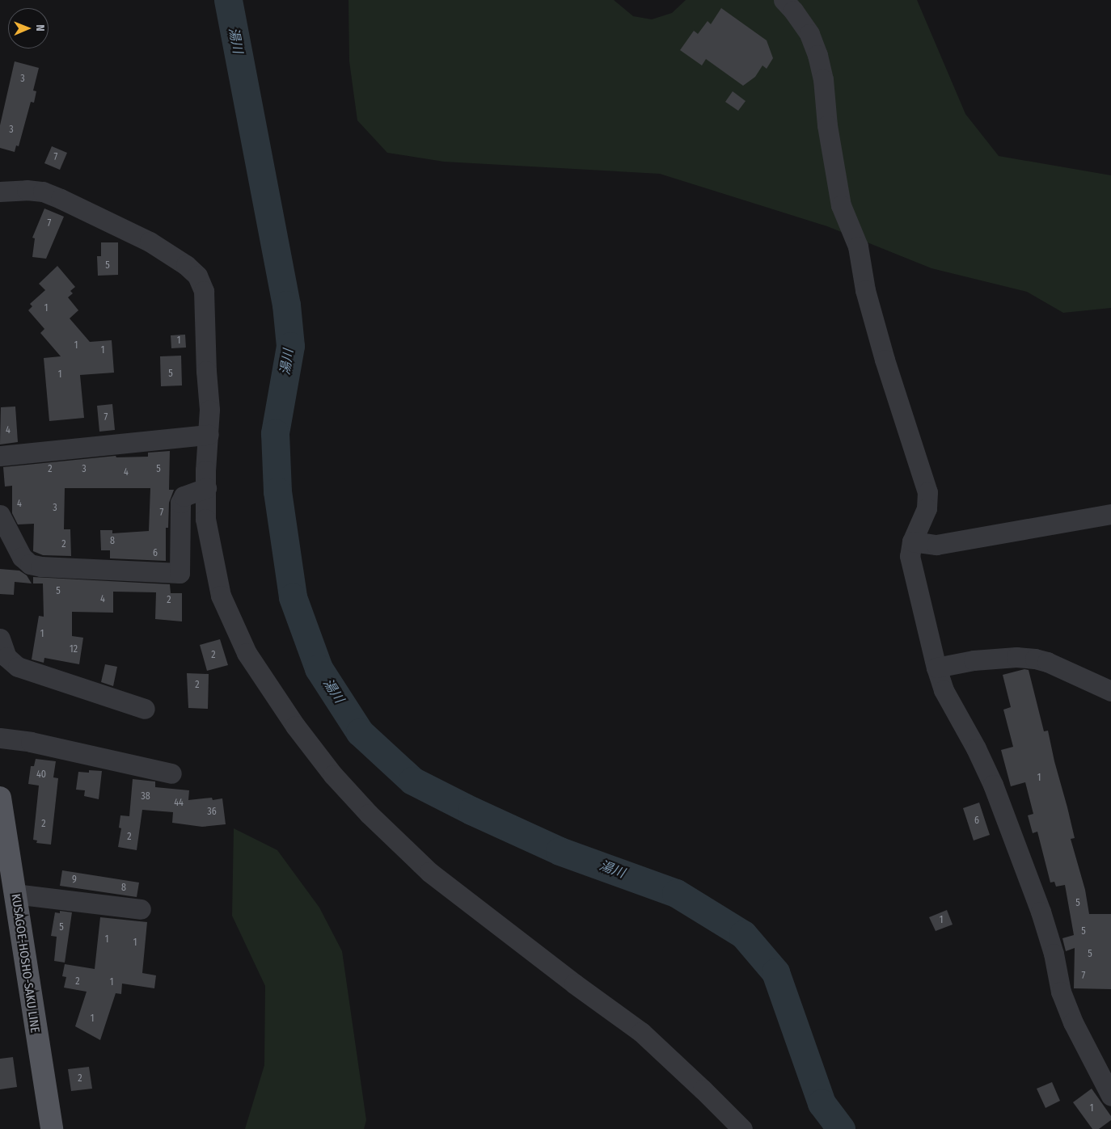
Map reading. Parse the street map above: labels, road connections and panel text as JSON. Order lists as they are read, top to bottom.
{
  "streets": {
    "main road": ["KUSAGOE-HOSHO-SAKU LINE"]
  },
  "water": ["湯川"],
  "house_numbers": [
    "3",
    "3",
    "7",
    "7",
    "5",
    "1",
    "1",
    "1",
    "1",
    "5",
    "1",
    "7",
    "4",
    "2",
    "3",
    "5",
    "4",
    "4",
    "3",
    "7",
    "8",
    "2",
    "6",
    "5",
    "4",
    "2",
    "1",
    "12",
    "2",
    "2",
    "40",
    "1",
    "38",
    "44",
    "36",
    "6",
    "2",
    "2",
    "9",
    "8",
    "5",
    "1",
    "5",
    "5",
    "1",
    "1",
    "5",
    "7",
    "2",
    "1",
    "1",
    "2",
    "1"
  ],
  "north": "right"
}
